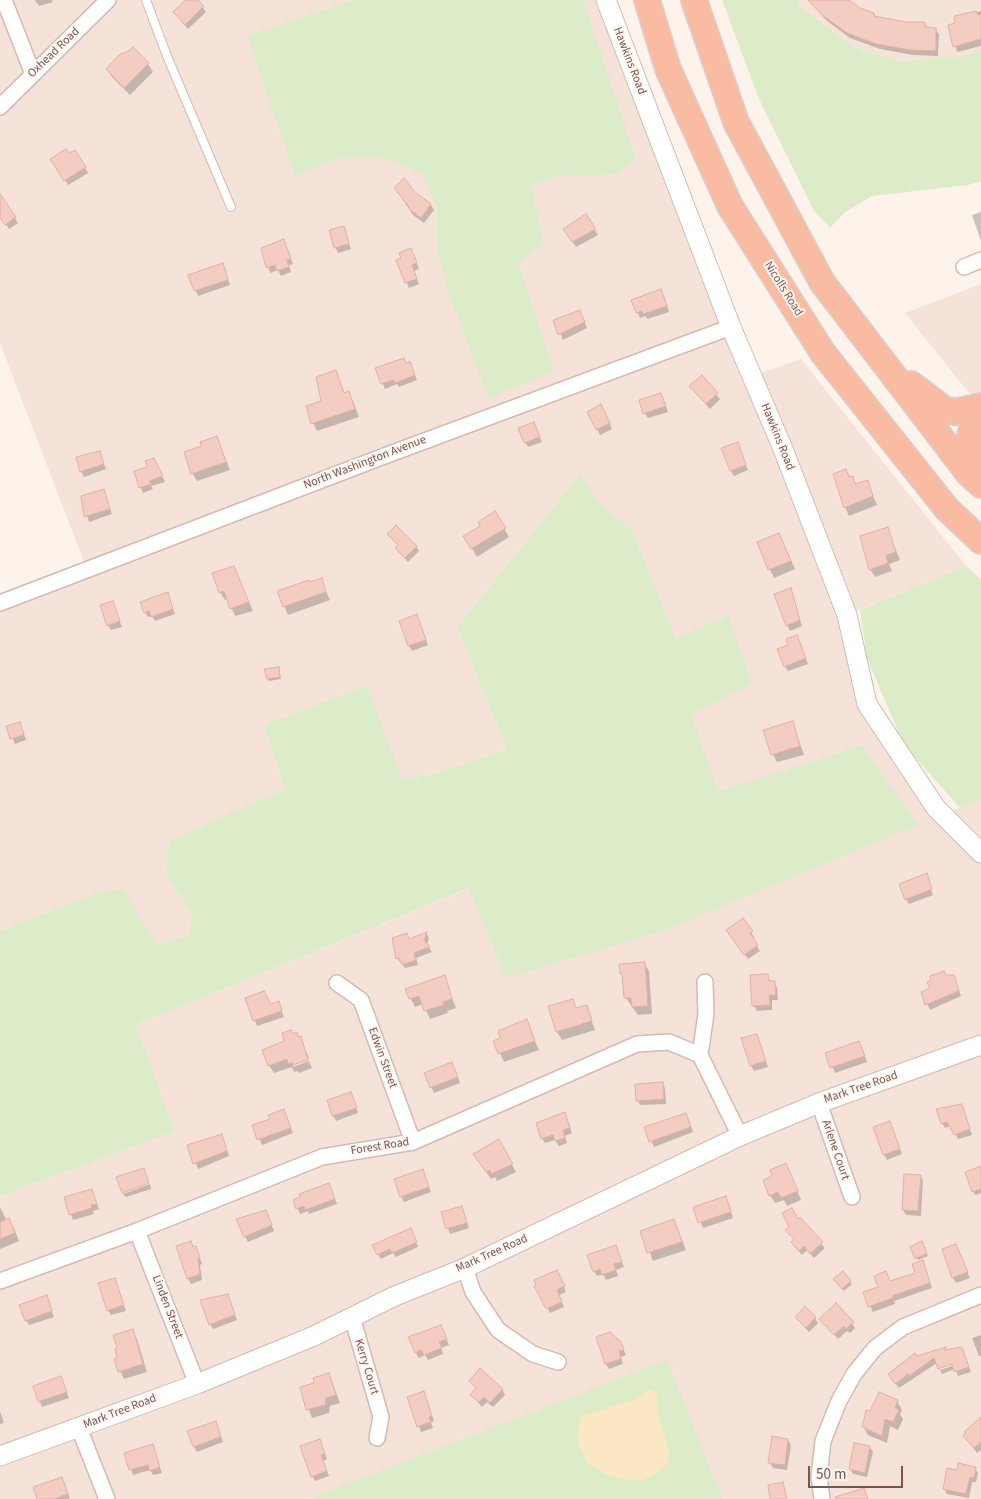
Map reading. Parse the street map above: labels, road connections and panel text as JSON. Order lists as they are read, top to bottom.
{
  "streets": {
    "highway": ["Nicolls Road"],
    "street": [
      "Oxhead Road",
      "Hawkins Road",
      "North Washington Avenue",
      "Edwin Street",
      "Mark Tree Road",
      "Forest Road",
      "Arlene Court",
      "Linden Street",
      "Kerry Court"
    ]
  },
  "crossings": [
    ["Hawkins Road", "North Washington Avenue"],
    ["Edwin Street", "Forest Road"],
    ["Mark Tree Road", "Arlene Court"],
    ["Mark Tree Road", "Linden Street"],
    ["Mark Tree Road", "Kerry Court"],
    ["Forest Road", "Linden Street"]
  ],
  "scale_bar": "50 m"
}
